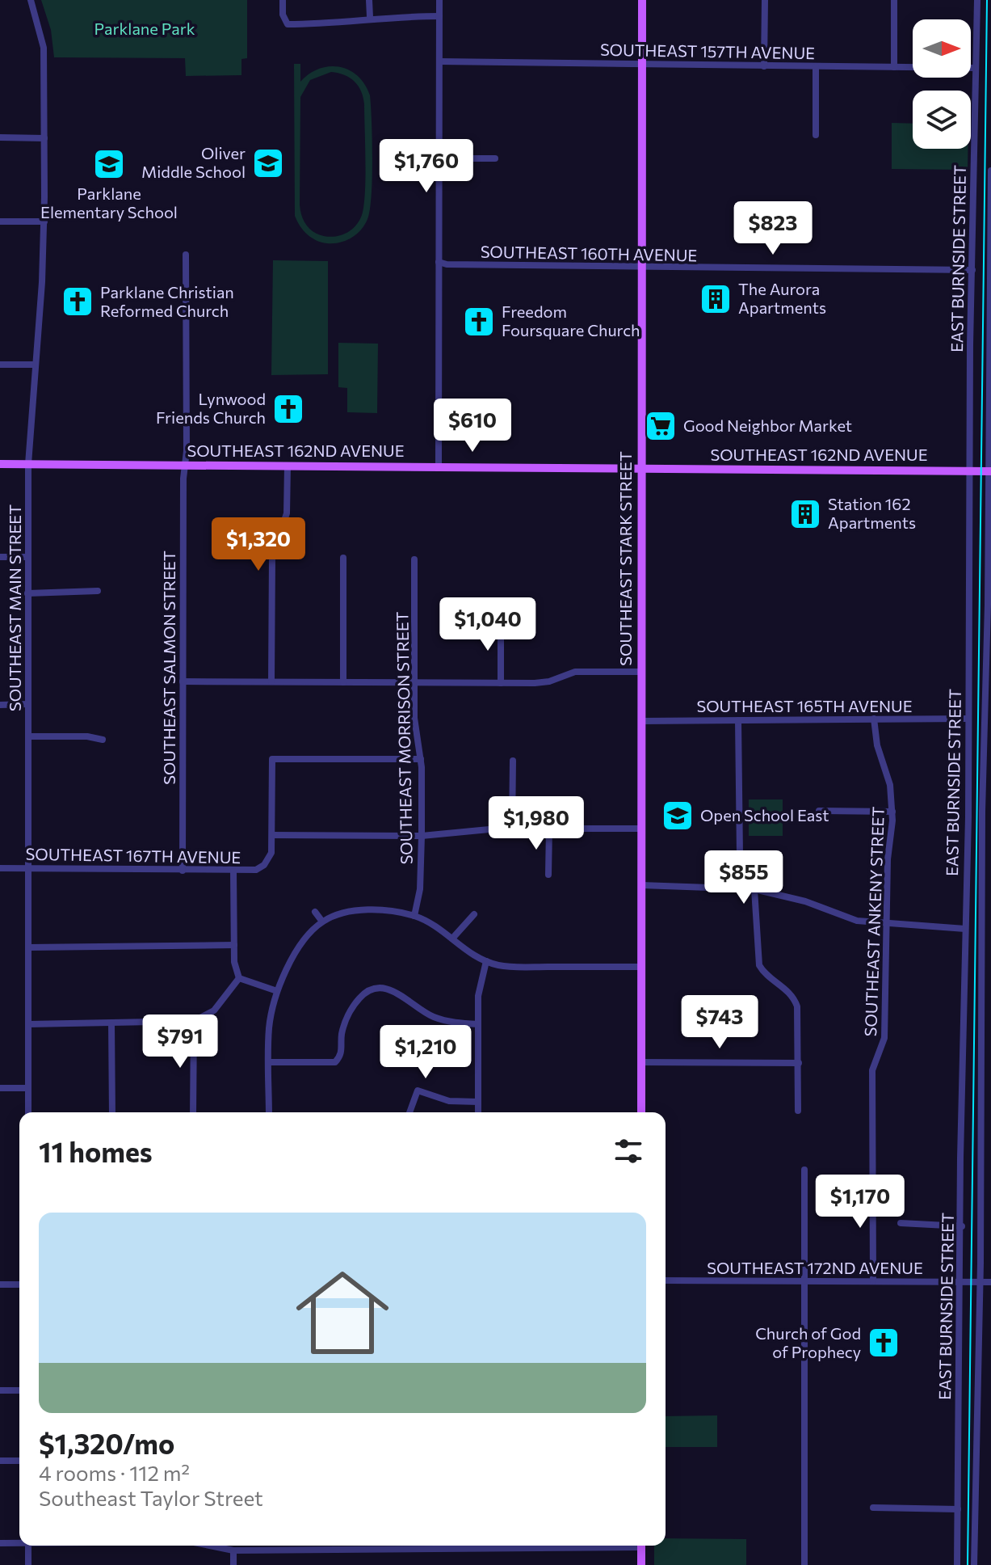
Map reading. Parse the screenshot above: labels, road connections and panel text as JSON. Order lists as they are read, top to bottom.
{
  "streets": {
    "main road": ["SOUTHEAST 162ND AVENUE", "SOUTHEAST STARK STREET"],
    "street": [
      "SOUTHEAST 157TH AVENUE",
      "SOUTHEAST 160TH AVENUE",
      "EAST BURNSIDE STREET",
      "SOUTHEAST MAIN STREET",
      "SOUTHEAST SALMON STREET",
      "SOUTHEAST 165TH AVENUE",
      "SOUTHEAST MORRISON STREET",
      "SOUTHEAST 167TH AVENUE",
      "SOUTHEAST ANKENY STREET",
      "SOUTHEAST 172ND AVENUE"
    ]
  },
  "crossings": [
    ["SOUTHEAST 157TH AVENUE", "EAST BURNSIDE STREET"],
    ["SOUTHEAST 157TH AVENUE", "SOUTHEAST STARK STREET"],
    ["SOUTHEAST 160TH AVENUE", "EAST BURNSIDE STREET"],
    ["SOUTHEAST 160TH AVENUE", "SOUTHEAST STARK STREET"],
    ["EAST BURNSIDE STREET", "SOUTHEAST 162ND AVENUE"],
    ["EAST BURNSIDE STREET", "SOUTHEAST 165TH AVENUE"],
    ["EAST BURNSIDE STREET", "SOUTHEAST 172ND AVENUE"],
    ["SOUTHEAST 162ND AVENUE", "SOUTHEAST STARK STREET"],
    ["SOUTHEAST 162ND AVENUE", "SOUTHEAST MAIN STREET"],
    ["SOUTHEAST 162ND AVENUE", "SOUTHEAST SALMON STREET"],
    ["SOUTHEAST STARK STREET", "SOUTHEAST 165TH AVENUE"],
    ["SOUTHEAST MAIN STREET", "SOUTHEAST 167TH AVENUE"],
    ["SOUTHEAST SALMON STREET", "SOUTHEAST 167TH AVENUE"],
    ["SOUTHEAST 165TH AVENUE", "SOUTHEAST ANKENY STREET"],
    ["SOUTHEAST ANKENY STREET", "SOUTHEAST 172ND AVENUE"]
  ],
  "parks": ["Parklane Park"],
  "places": {
    "school or university": ["Oliver Middle School", "Parklane Elementary School", "Open School East"],
    "building": ["The Aurora Apartments", "Station 162 Apartments"],
    "church": [
      "Parklane Christian Reformed Church",
      "Freedom Foursquare Church",
      "Lynwood Friends Church",
      "Church of God of Prophecy"
    ],
    "supermarket": ["Good Neighbor Market"]
  },
  "north": "right",
  "page": {
    "price": [
      "$1,760",
      "$823",
      "$610",
      "$1,320",
      "$1,040",
      "$1,980",
      "$855",
      "$743",
      "$791",
      "$1,210",
      "$1,170"
    ],
    "heading": "11 homes",
    "list": [
      {
        "name": "$1,320/mo",
        "note": "4 rooms · 112 m² · Southeast Taylor Street"
      }
    ]
  }
}
